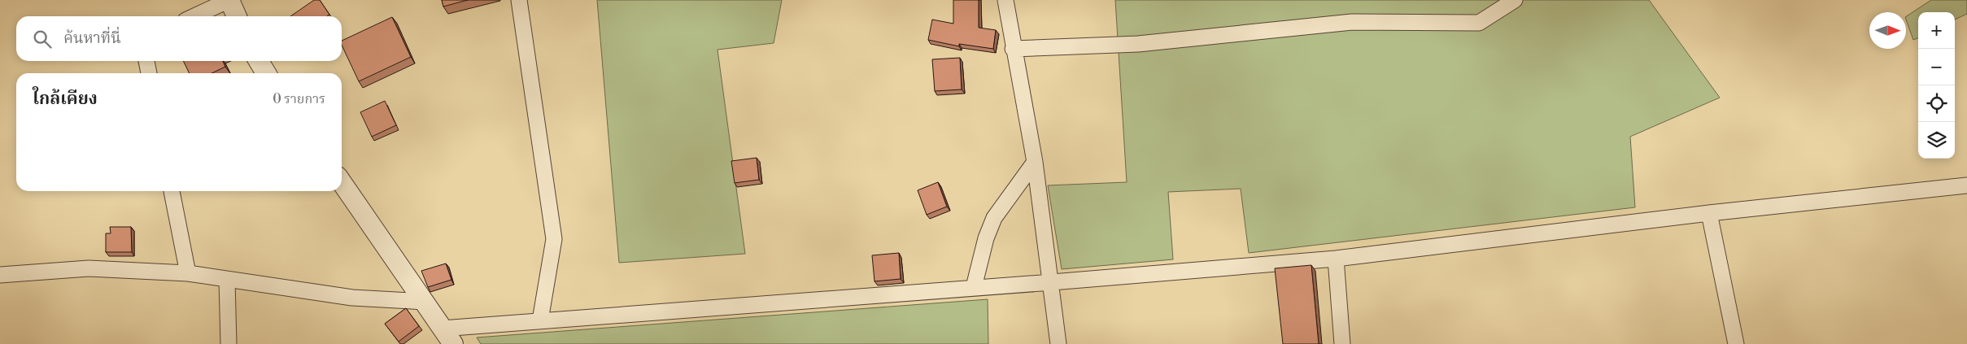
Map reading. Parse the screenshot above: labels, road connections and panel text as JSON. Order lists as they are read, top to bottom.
{
  "north": "right",
  "page": {
    "map_buttons": ["+", "−"],
    "search": "ค้นหาที่นี่",
    "heading": ["ใกล้เคียง", "0 รายการ"]
  }
}
